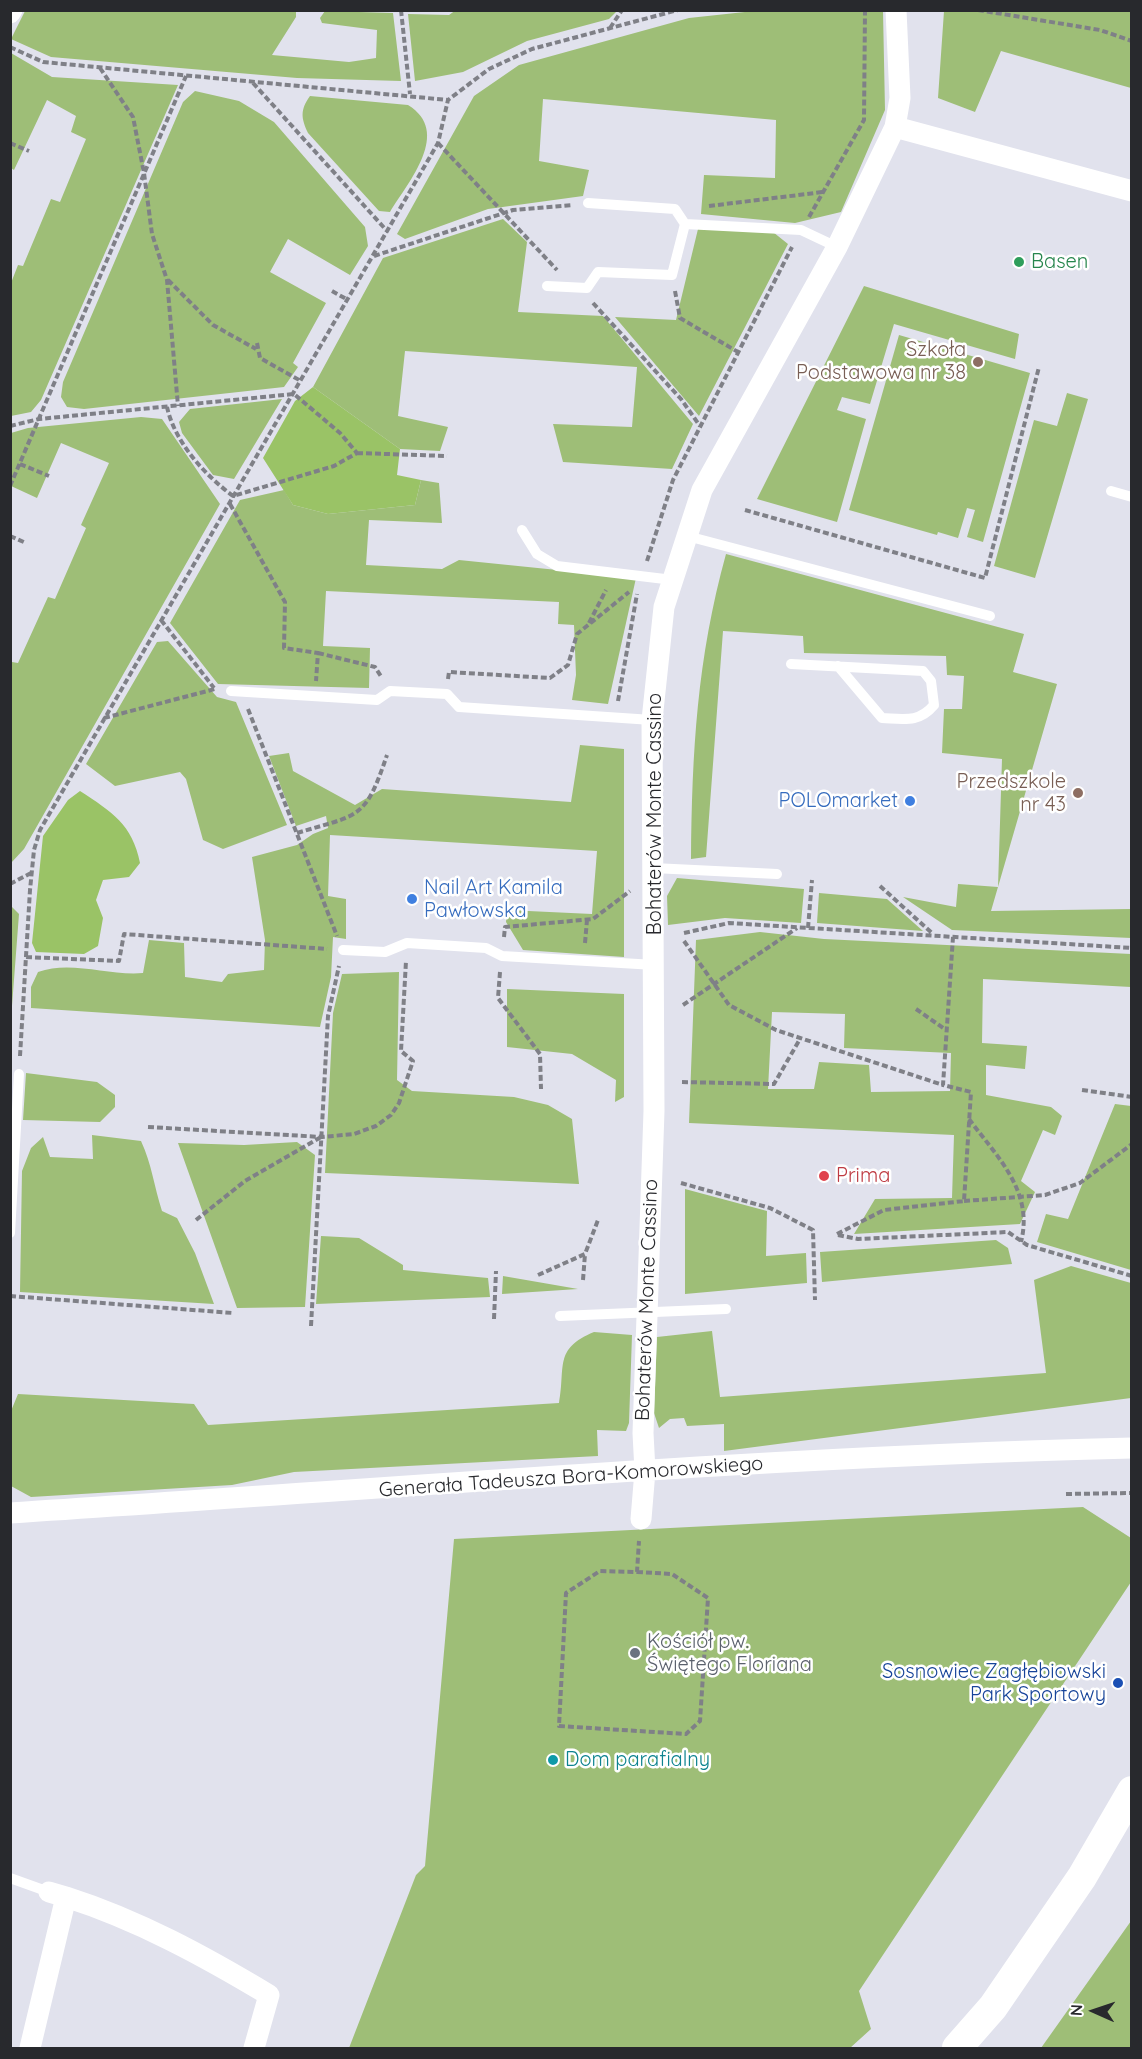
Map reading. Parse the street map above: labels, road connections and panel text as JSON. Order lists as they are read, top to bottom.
{
  "streets": {
    "street": ["Bohaterów Monte Cassino", "Generała Tadeusza Bora-Komorowskiego"]
  },
  "crossings": [
    ["Bohaterów Monte Cassino", "Generała Tadeusza Bora-Komorowskiego"]
  ],
  "places": [
    "Basen",
    "Szkoła Podstawowa nr 38",
    "Przedszkole nr 43",
    "POLOmarket",
    "Nail Art Kamila Pawłowska",
    "Prima",
    "Kościół pw. Świętego Floriana",
    "Sosnowiec Zagłębiowski Park Sportowy",
    "Dom parafialny"
  ],
  "north": "left"
}
